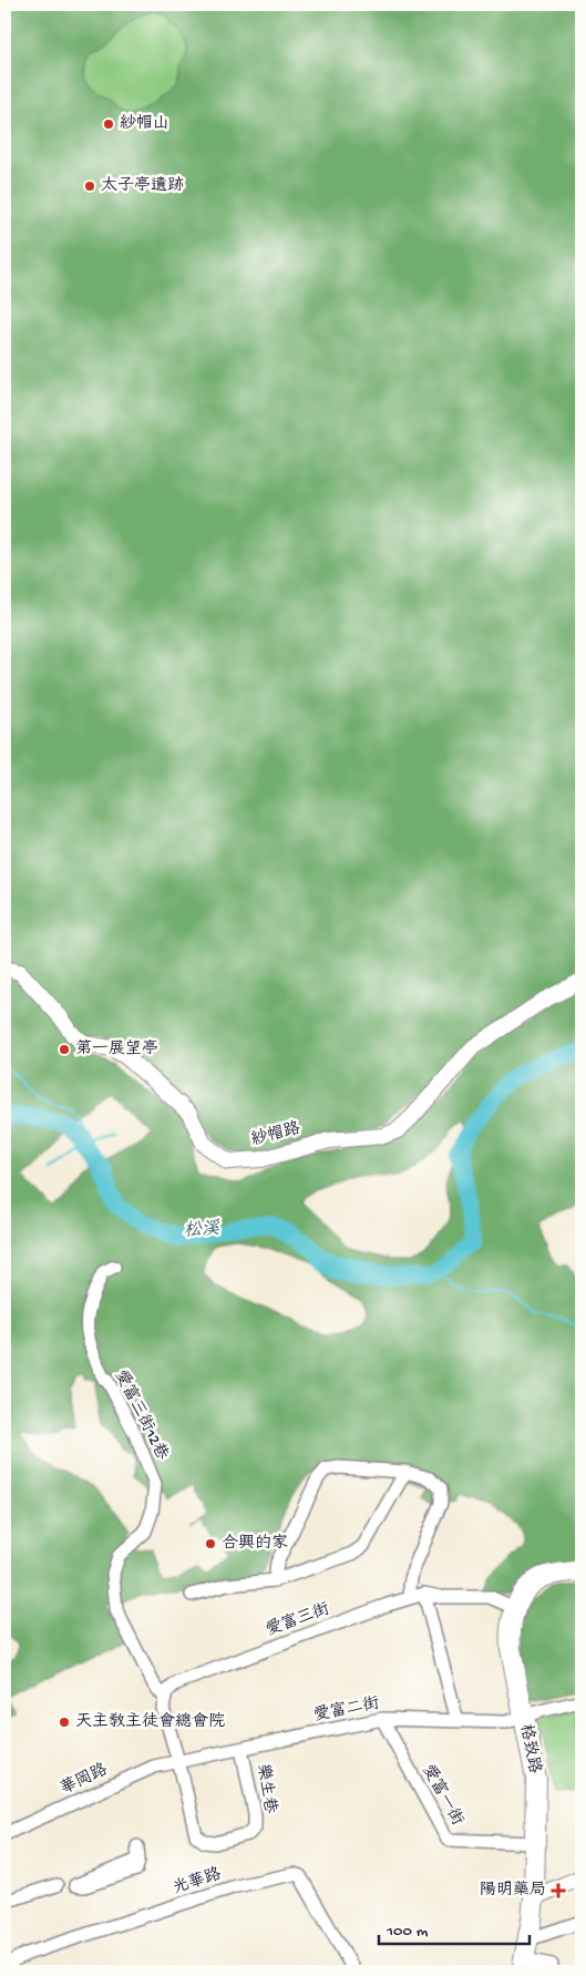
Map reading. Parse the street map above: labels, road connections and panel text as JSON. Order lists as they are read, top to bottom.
{
  "streets": {
    "main road": ["格致路"],
    "street": [
      "紗帽路",
      "愛富三街12巷",
      "愛富三街",
      "愛富二街",
      "華岡路",
      "樂生巷",
      "愛富一街",
      "光華路"
    ]
  },
  "crossings": [
    ["愛富三街12巷", "愛富三街"],
    ["愛富三街", "格致路"],
    ["愛富二街", "格致路"],
    ["愛富二街", "華岡路"],
    ["愛富二街", "樂生巷"],
    ["愛富二街", "愛富一街"],
    ["格致路", "愛富一街"],
    ["華岡路", "樂生巷"]
  ],
  "water": ["松溪"],
  "places": {
    "other": [
      "紗帽山",
      "太子亭遺跡",
      "第一展望亭",
      "合興的家",
      "天主教主徒會總會院"
    ],
    "health": ["陽明藥局"]
  },
  "scale_bar": "100 m"
}
